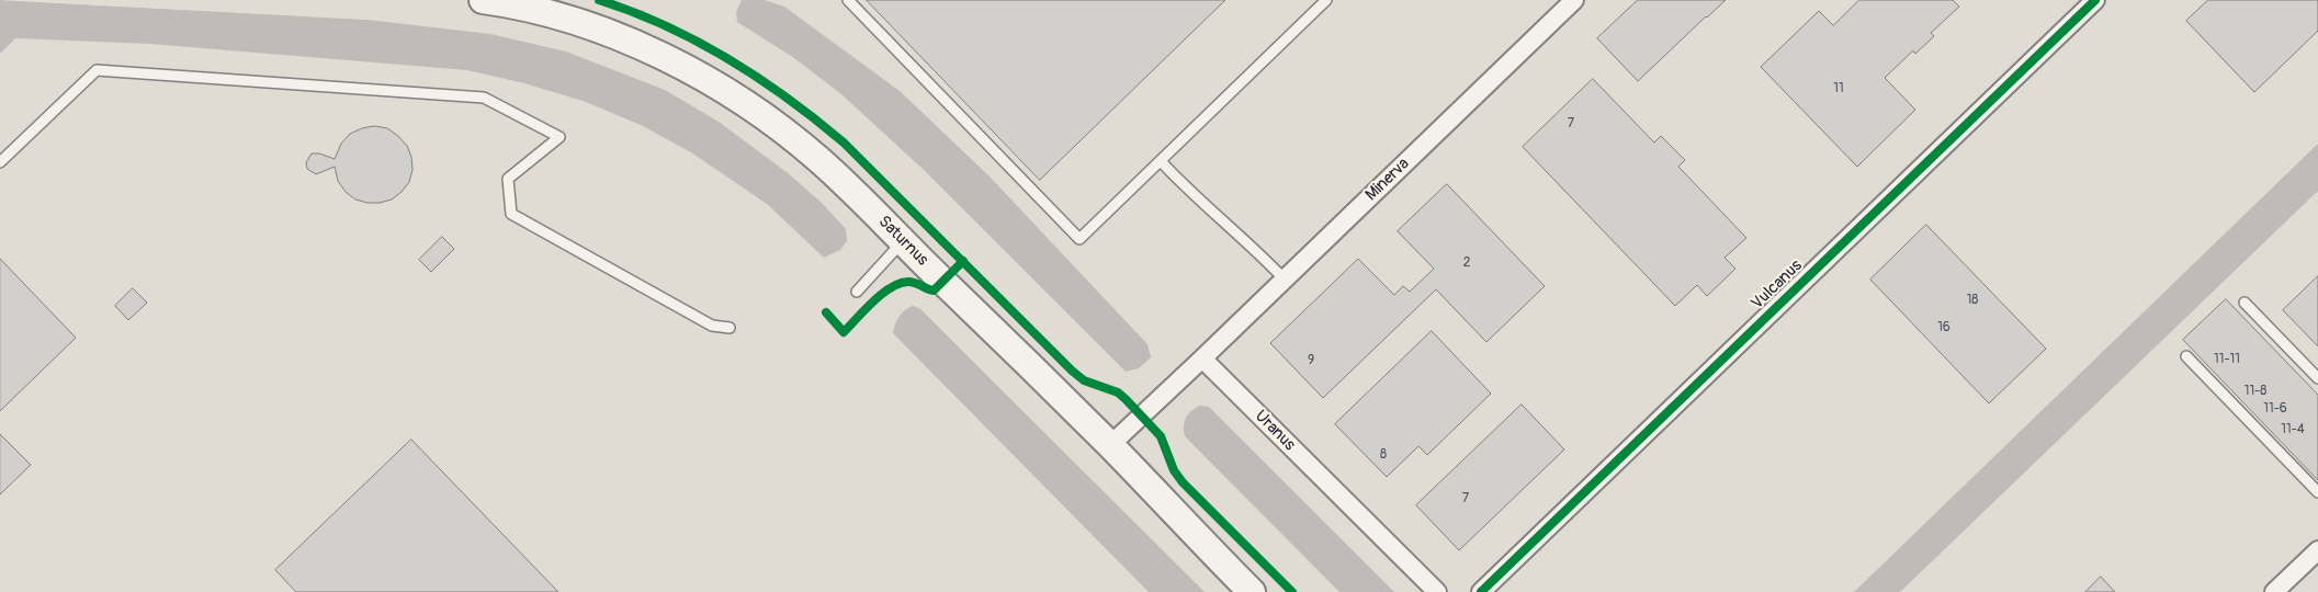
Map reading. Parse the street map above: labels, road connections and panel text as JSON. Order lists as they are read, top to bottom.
{
  "streets": {
    "main road": ["Saturnus"],
    "street": ["Minerva", "Vulcanus", "Uranus"]
  },
  "crossings": [
    ["Minerva", "Uranus"]
  ],
  "house_numbers": [
    "11",
    "7",
    "2",
    "18",
    "16",
    "11-11",
    "9",
    "11-8",
    "11-6",
    "11-4",
    "8",
    "7"
  ]
}
